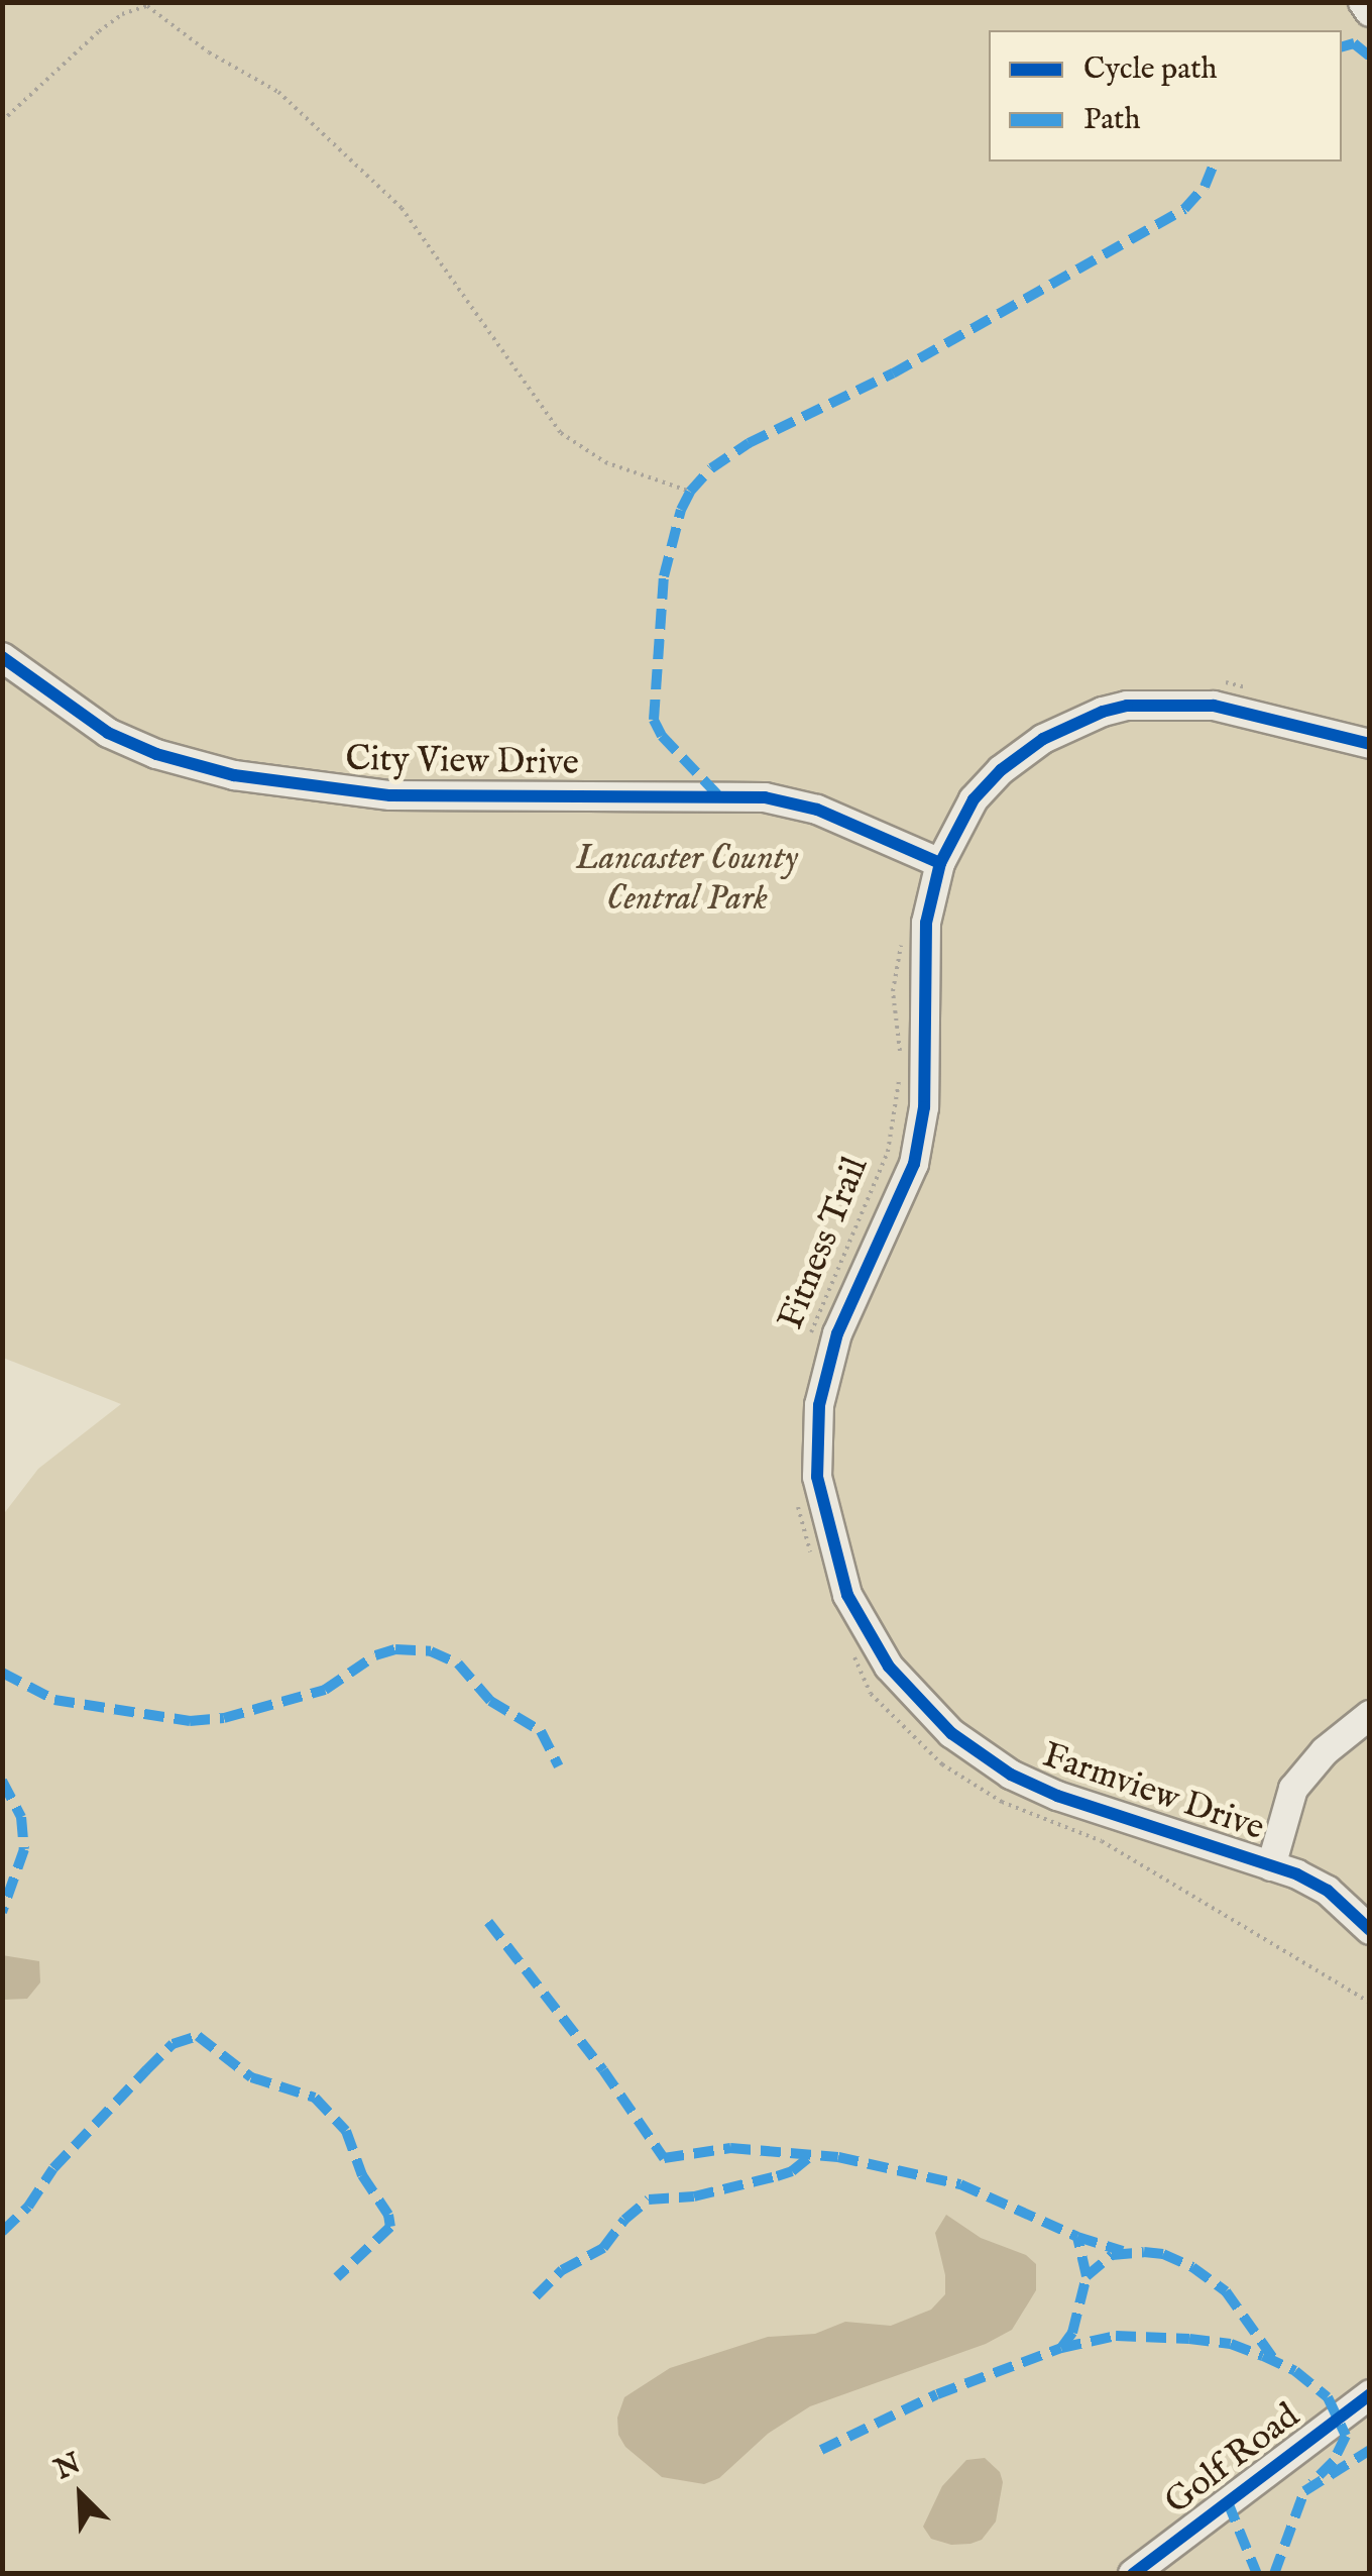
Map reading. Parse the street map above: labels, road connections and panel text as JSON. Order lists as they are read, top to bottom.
{
  "streets": {
    "street": ["City View Drive", "Farmview Drive", "Golf Road"],
    "path": ["Fitness Trail"]
  },
  "crossings": [
    ["City View Drive", "Farmview Drive"]
  ],
  "parks": ["Lancaster County Central Park"],
  "legend": ["Cycle path", "Path"],
  "north": "top left"
}
